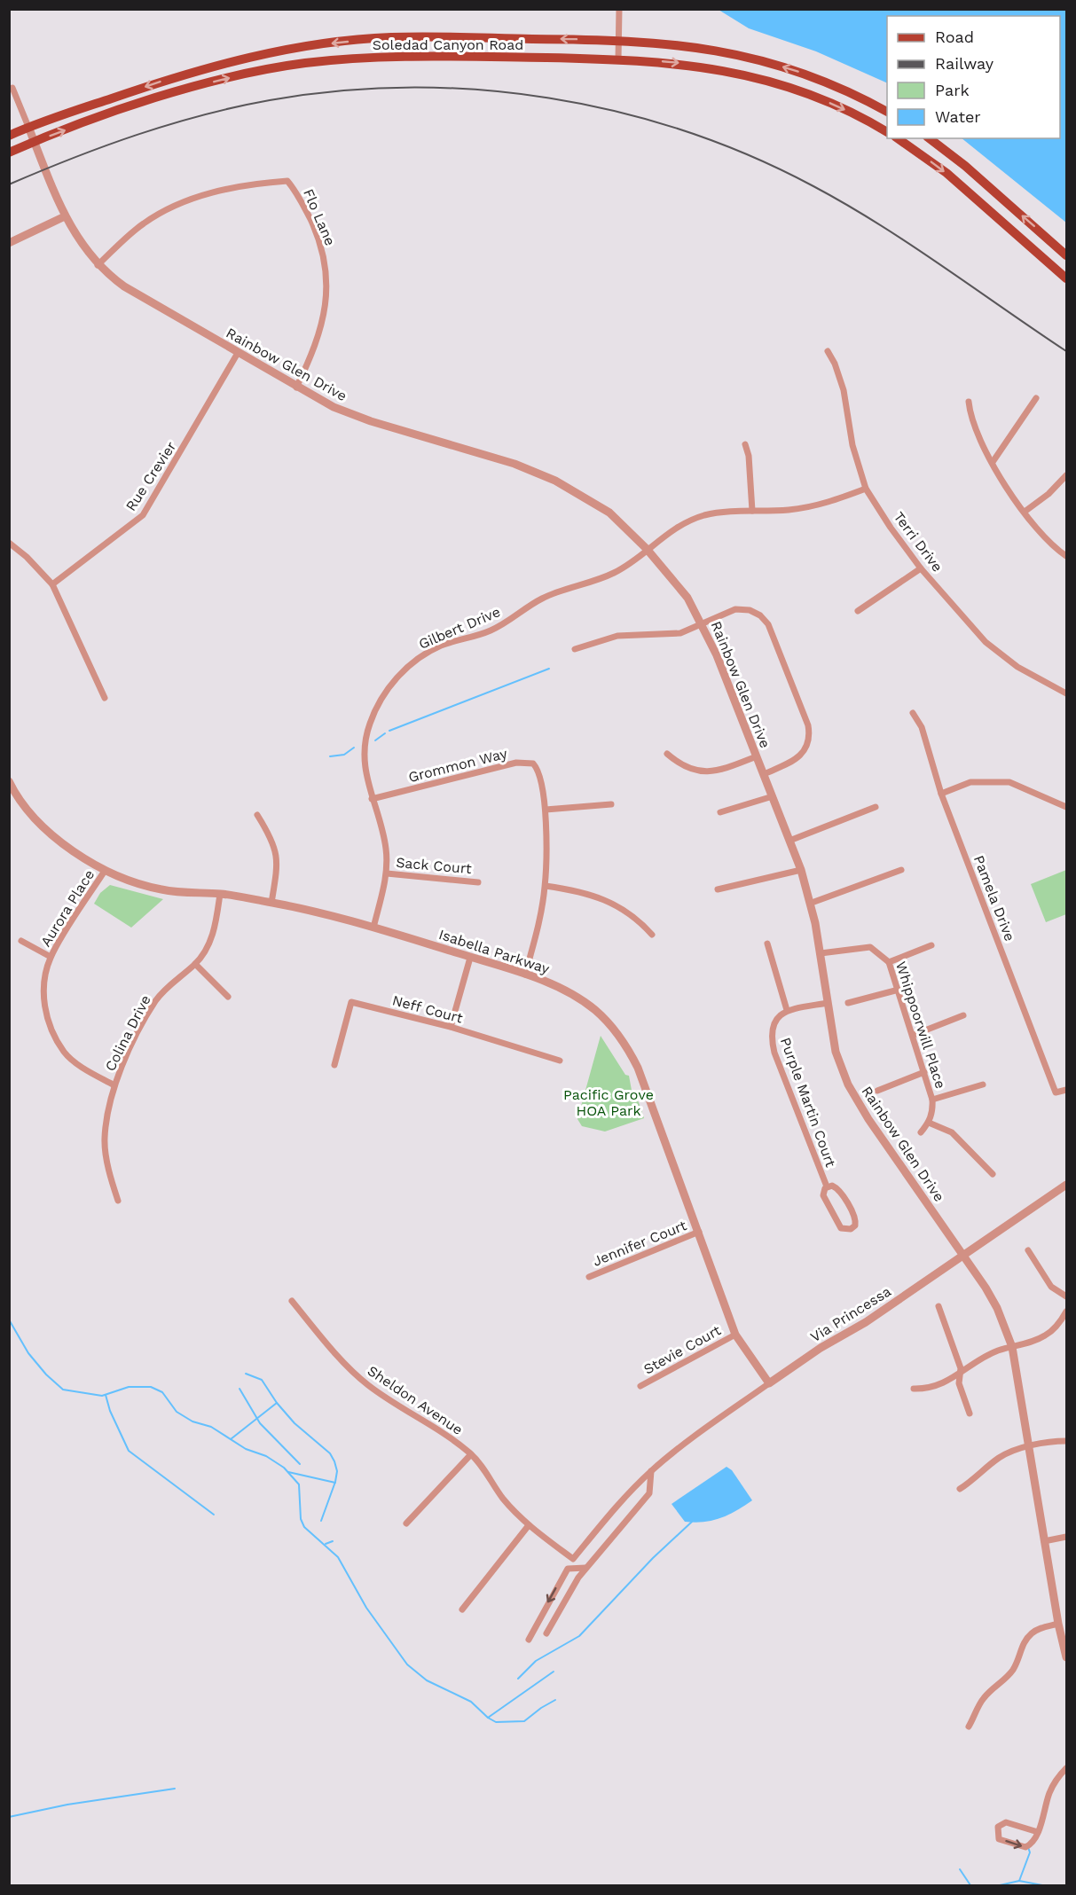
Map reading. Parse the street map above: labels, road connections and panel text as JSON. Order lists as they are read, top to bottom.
{
  "streets": {
    "main road": ["Soledad Canyon Road"],
    "street": [
      "Flo Lane",
      "Rainbow Glen Drive",
      "Rue Crevier",
      "Terri Drive",
      "Gilbert Drive",
      "Grommon Way",
      "Sack Court",
      "Pamela Drive",
      "Aurora Place",
      "Isabella Parkway",
      "Neff Court",
      "Whippoorwill Place",
      "Colina Drive",
      "Purple Martin Court",
      "Jennifer Court",
      "Via Princessa",
      "Stevie Court",
      "Sheldon Avenue"
    ]
  },
  "crossings": [
    ["Soledad Canyon Road", "Rainbow Glen Drive"],
    ["Flo Lane", "Rainbow Glen Drive"],
    ["Rainbow Glen Drive", "Rue Crevier"],
    ["Rainbow Glen Drive", "Gilbert Drive"],
    ["Rainbow Glen Drive", "Whippoorwill Place"],
    ["Rainbow Glen Drive", "Via Princessa"],
    ["Terri Drive", "Gilbert Drive"],
    ["Gilbert Drive", "Grommon Way"],
    ["Gilbert Drive", "Sack Court"],
    ["Gilbert Drive", "Isabella Parkway"],
    ["Grommon Way", "Isabella Parkway"],
    ["Aurora Place", "Isabella Parkway"],
    ["Aurora Place", "Colina Drive"],
    ["Isabella Parkway", "Colina Drive"],
    ["Isabella Parkway", "Jennifer Court"],
    ["Isabella Parkway", "Via Princessa"],
    ["Isabella Parkway", "Stevie Court"],
    ["Via Princessa", "Sheldon Avenue"]
  ],
  "parks": ["Pacific Grove HOA Park"],
  "legend": [
    "Road",
    "Railway",
    "Park",
    "Water"
  ]
}
